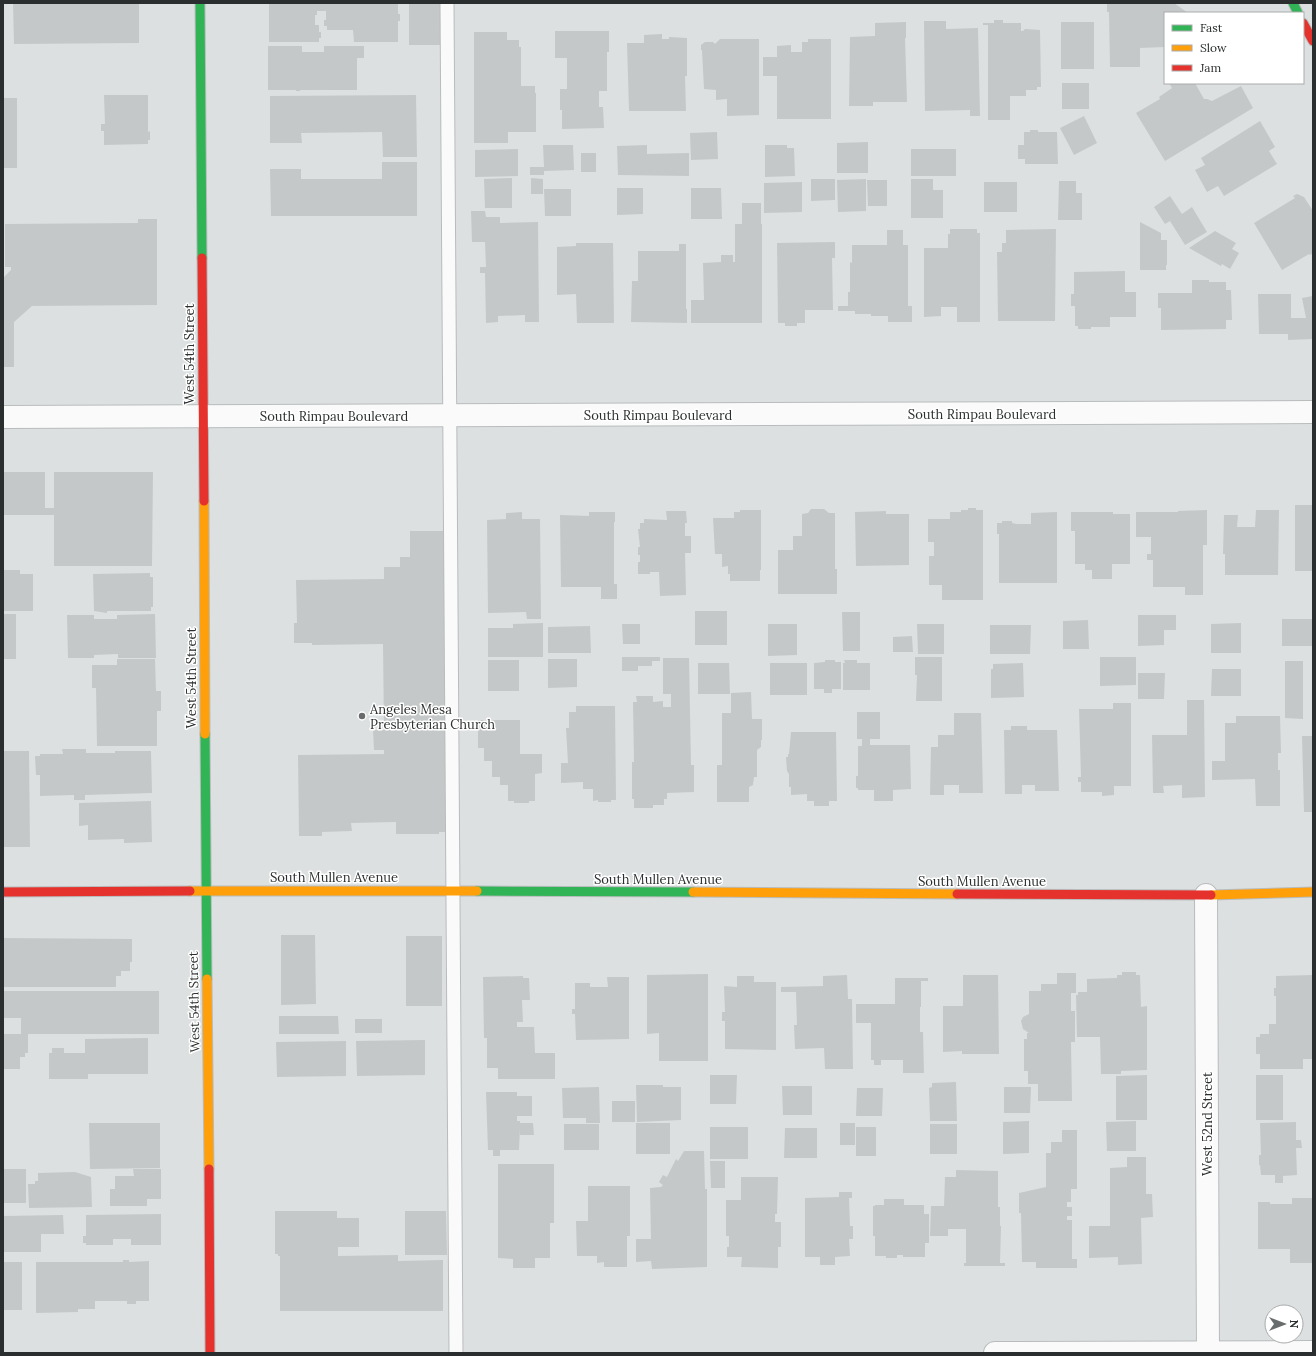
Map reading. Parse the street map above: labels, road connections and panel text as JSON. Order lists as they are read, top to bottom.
{
  "streets": {
    "street": [
      "West 54th Street",
      "South Rimpau Boulevard",
      "South Mullen Avenue",
      "West 52nd Street"
    ]
  },
  "crossings": [
    ["West 54th Street", "South Rimpau Boulevard"],
    ["West 54th Street", "South Mullen Avenue"],
    ["South Mullen Avenue", "West 52nd Street"]
  ],
  "places": ["Angeles Mesa Presbyterian Church"],
  "legend": ["Fast", "Slow", "Jam"],
  "north": "right"
}
